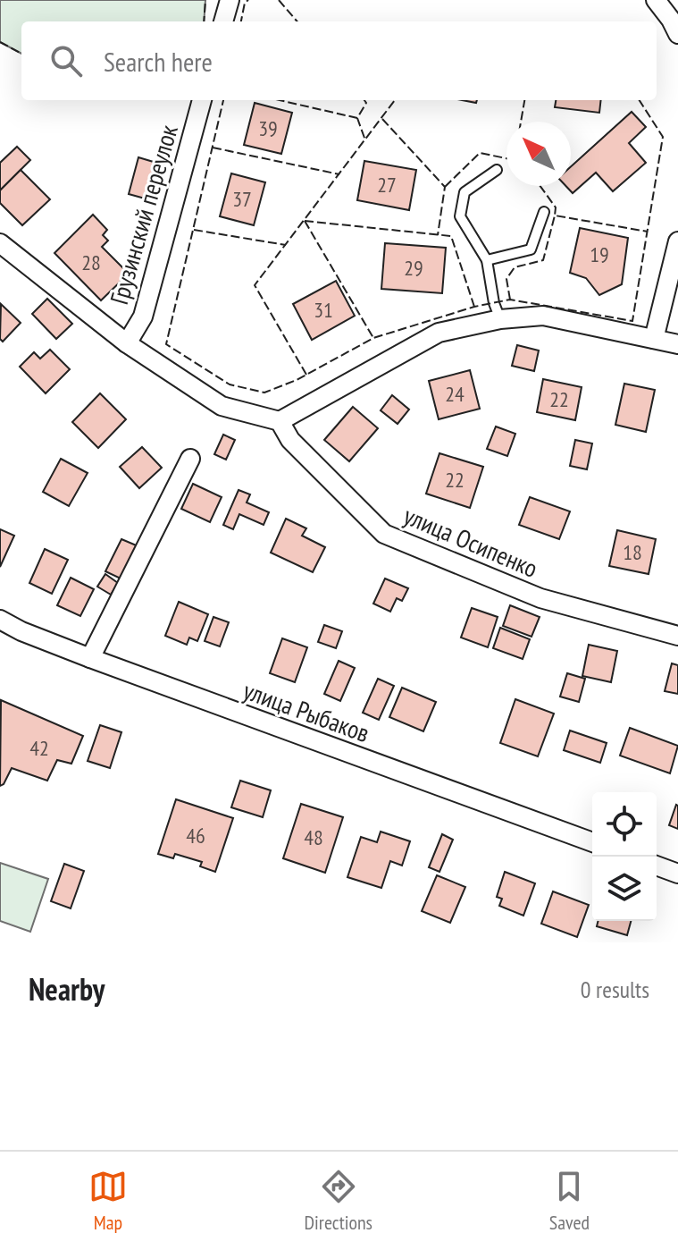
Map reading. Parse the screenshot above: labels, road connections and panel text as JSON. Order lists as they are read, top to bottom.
{
  "streets": {
    "street": ["Грузинский переулок", "улица Осипенко", "улица Рыбаков"]
  },
  "house_numbers": [
    "39",
    "27",
    "37",
    "19",
    "28",
    "29",
    "31",
    "24",
    "22",
    "22",
    "18",
    "42",
    "46",
    "48"
  ],
  "north": "top left",
  "page": {
    "search": "Search here",
    "heading": ["Nearby", "0 results"],
    "nav": ["Map", "Directions", "Saved"]
  }
}
